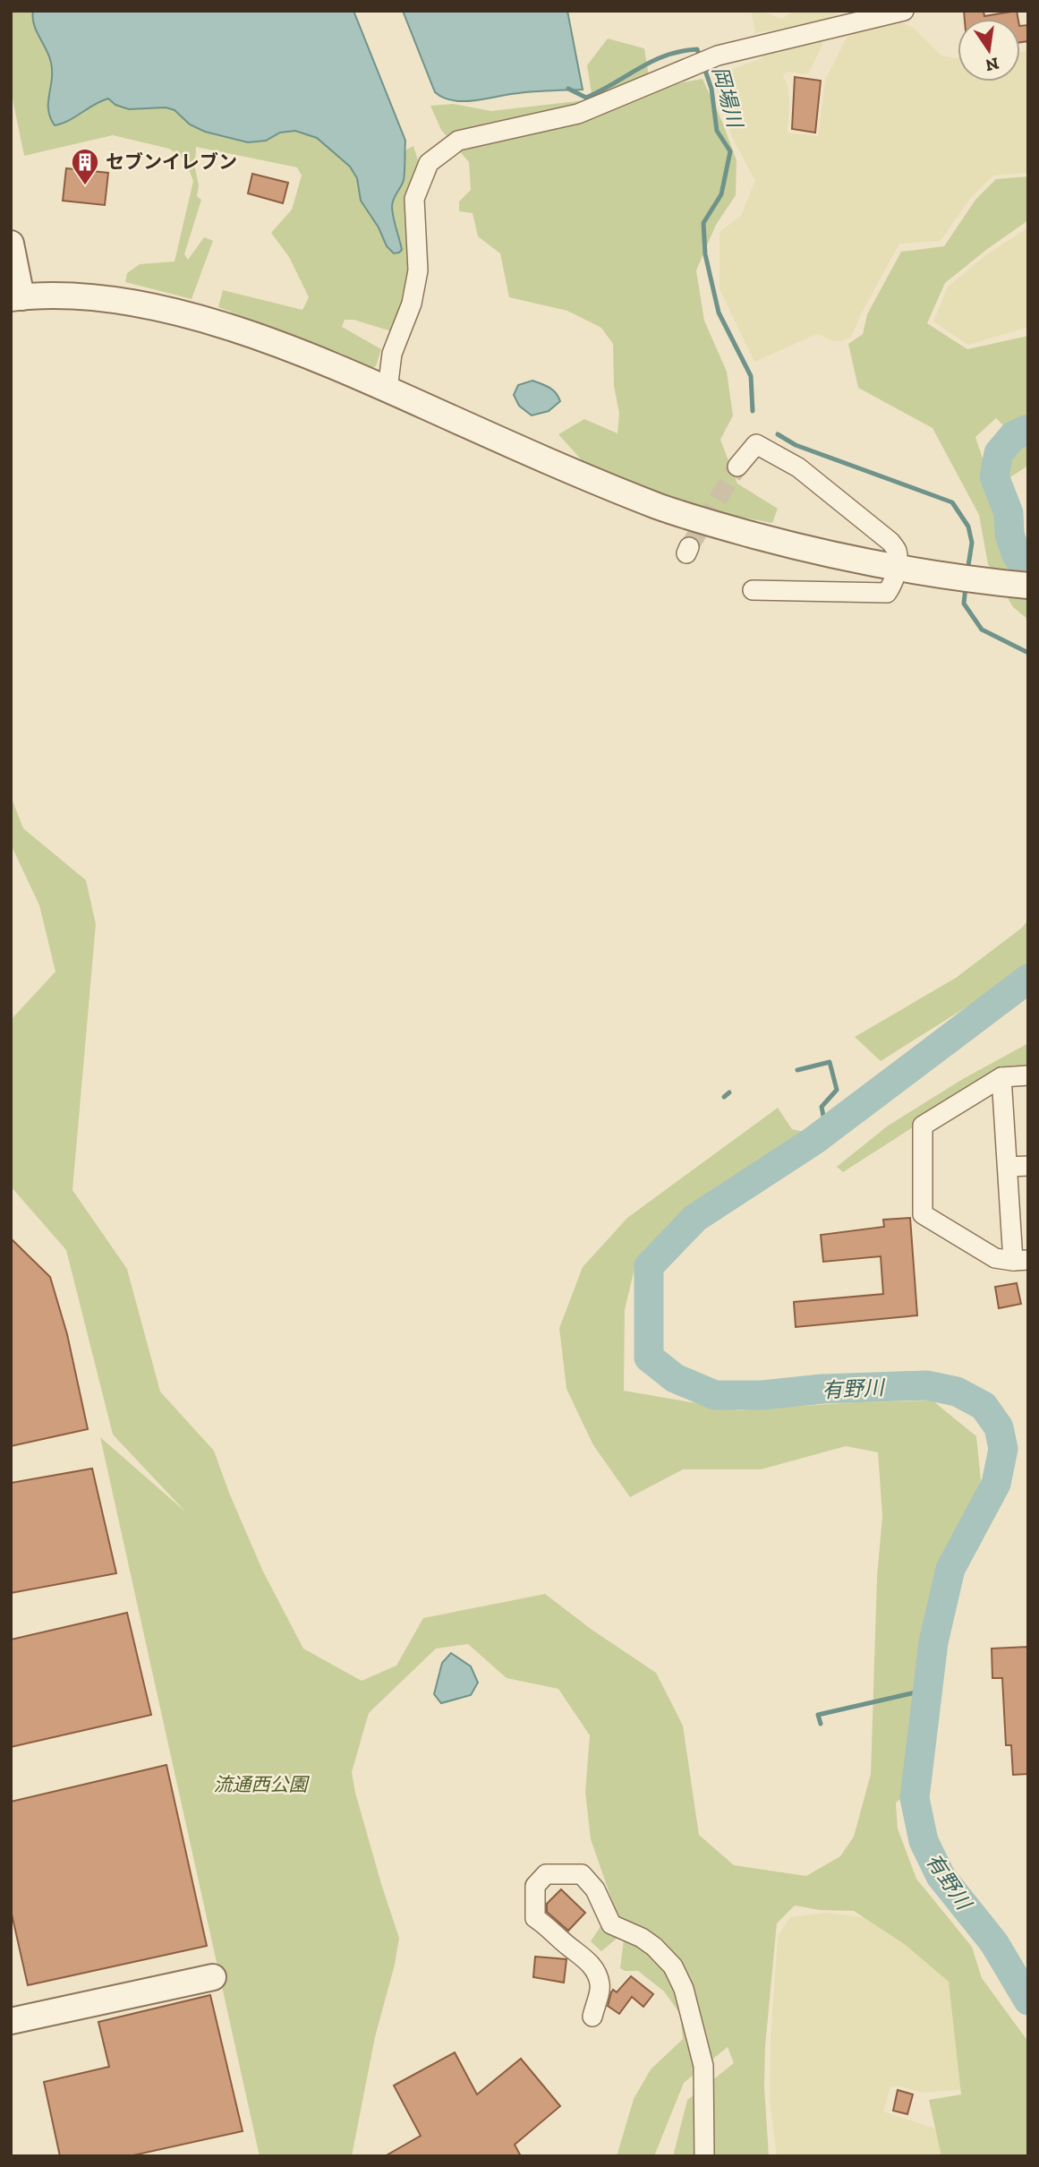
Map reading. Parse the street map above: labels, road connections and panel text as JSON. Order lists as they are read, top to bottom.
{
  "water": ["岡場川", "有野川"],
  "parks": ["流通西公園"],
  "places": {
    "building": ["セブンイレブン"]
  },
  "north": "bottom"
}
